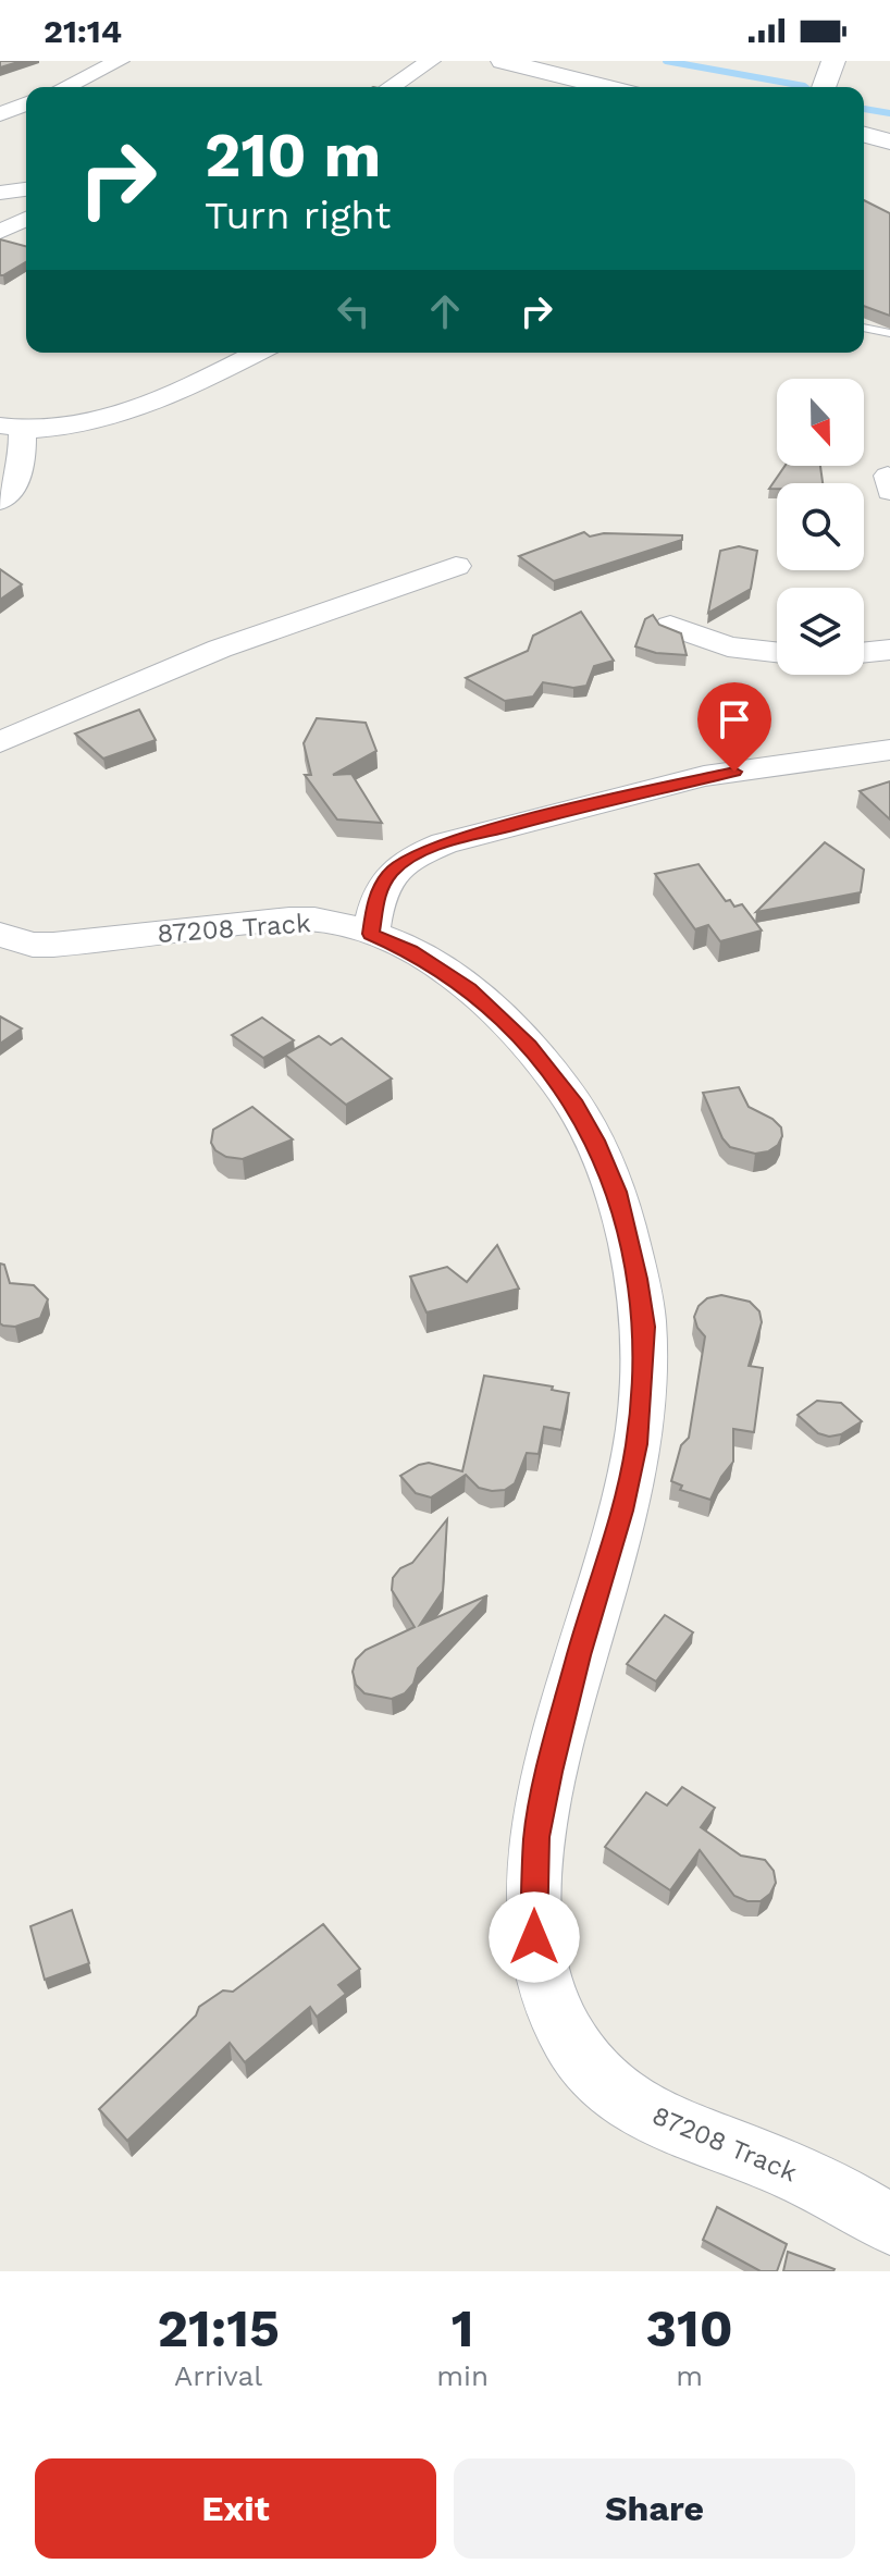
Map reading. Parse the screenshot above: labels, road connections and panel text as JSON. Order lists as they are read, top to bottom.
{
  "streets": {
    "street": ["87208 Track"]
  },
  "north": "bottom",
  "page": {
    "status": "21:14",
    "turn": ["210 m", "Turn right"],
    "eta": [
      "21:15",
      "Arrival",
      "1",
      "min",
      "310",
      "m"
    ],
    "buttons": ["Exit", "Share"]
  }
}
